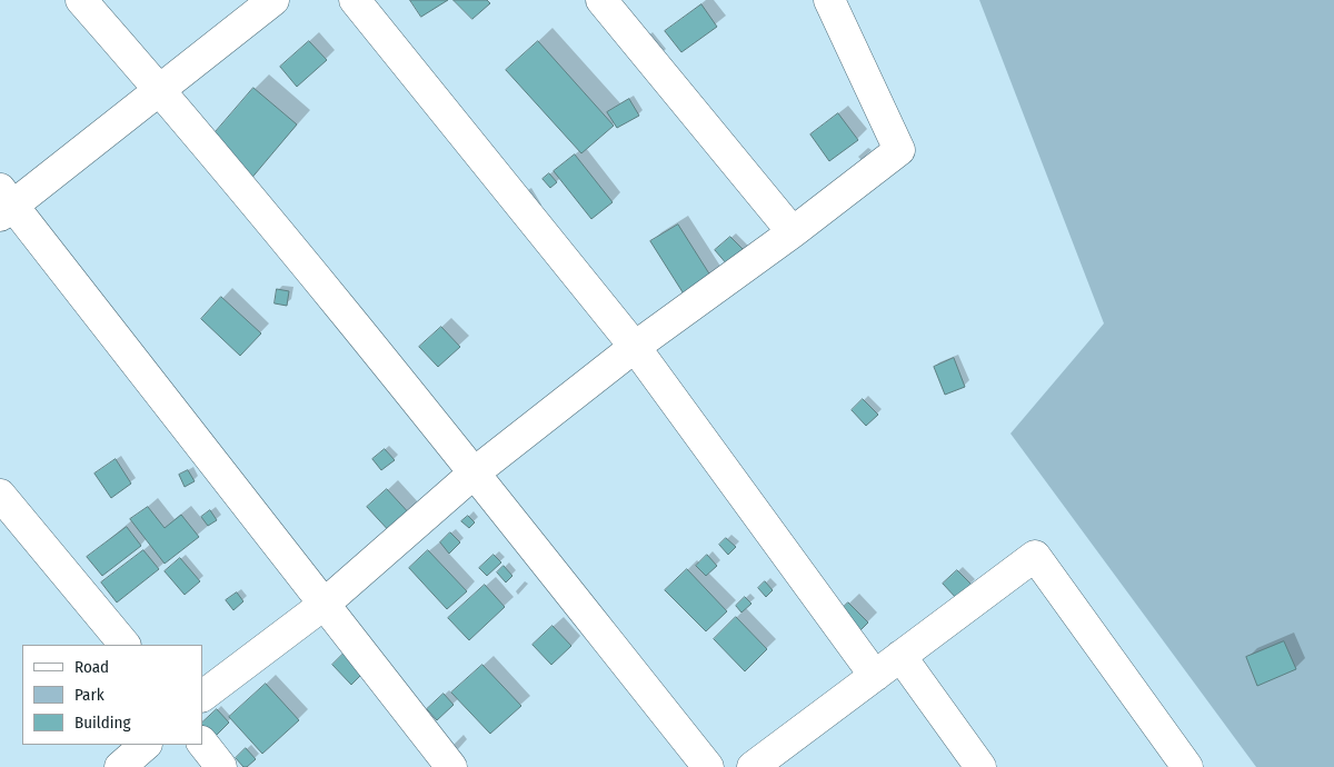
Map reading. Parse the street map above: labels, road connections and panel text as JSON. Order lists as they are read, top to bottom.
{
  "legend": ["Road", "Park", "Building"]
}
